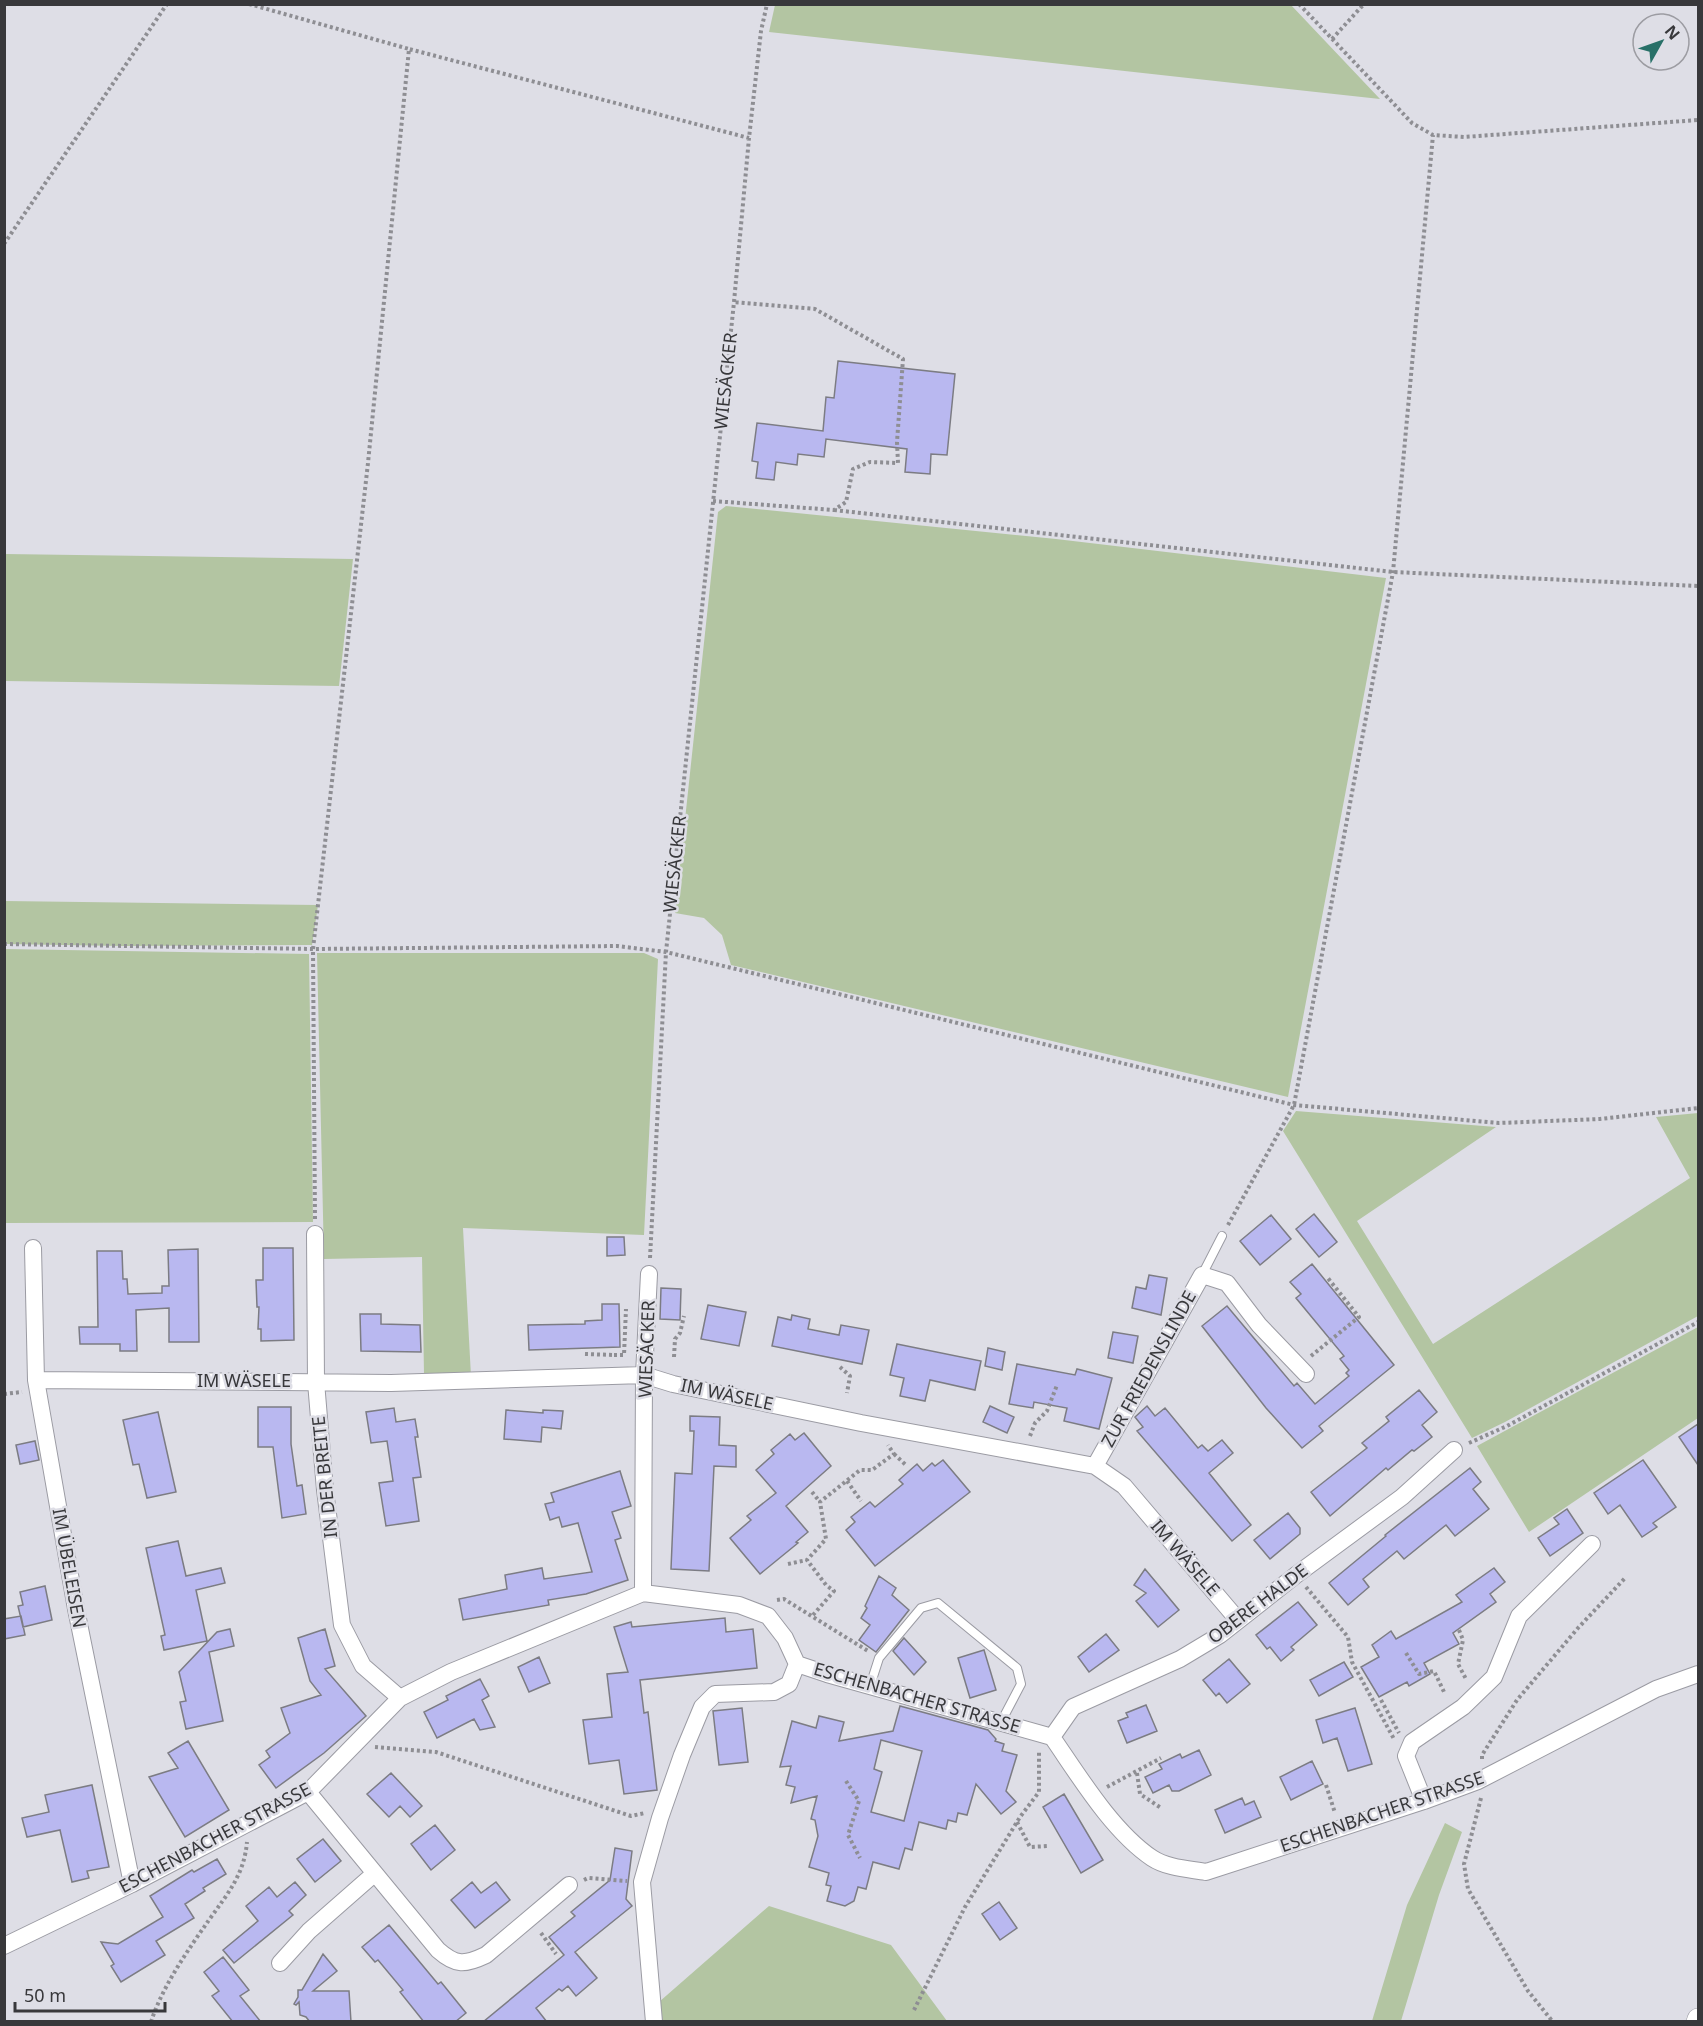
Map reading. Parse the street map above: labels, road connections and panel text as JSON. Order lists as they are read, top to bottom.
{
  "streets": {
    "street": [
      "WIESÄCKER",
      "ZUR FRIEDENSLINDE",
      "IM WÄSELE",
      "IN DER BREITE",
      "IM ÜBELEISEN",
      "OBERE HALDE",
      "ESCHENBACHER STRASSE"
    ]
  },
  "crossings": [
    ["WIESÄCKER", "IM WÄSELE"],
    ["WIESÄCKER", "ESCHENBACHER STRASSE"],
    ["ZUR FRIEDENSLINDE", "IM WÄSELE"],
    ["IM WÄSELE", "IN DER BREITE"],
    ["IM WÄSELE", "IM ÜBELEISEN"],
    ["IM WÄSELE", "OBERE HALDE"],
    ["IN DER BREITE", "ESCHENBACHER STRASSE"],
    ["IM ÜBELEISEN", "ESCHENBACHER STRASSE"],
    ["OBERE HALDE", "ESCHENBACHER STRASSE"]
  ],
  "scale_bar": "50 m",
  "north": "top right"
}
